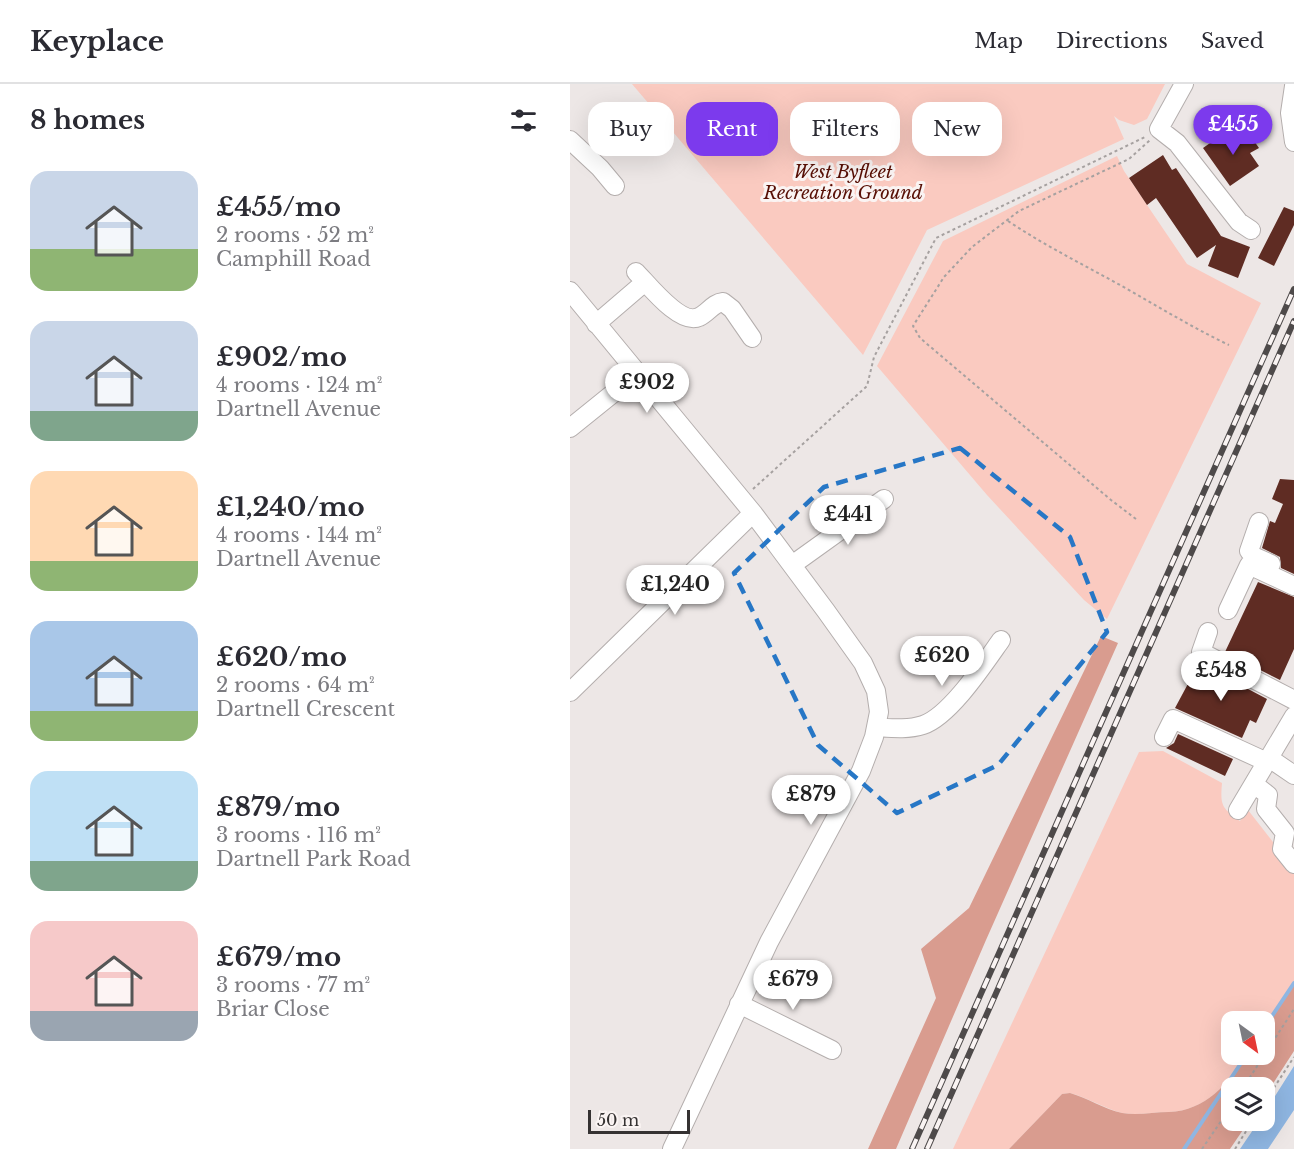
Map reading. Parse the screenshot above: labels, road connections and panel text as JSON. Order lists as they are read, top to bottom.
{
  "parks": ["West Byfleet Recreation Ground"],
  "scale_bar": "50 m",
  "north": "bottom right",
  "page": {
    "header": "Keyplace",
    "nav": ["Map", "Directions", "Saved"],
    "heading": "8 homes",
    "chip": [
      "Buy",
      "Rent",
      "Filters",
      "New"
    ],
    "price": [
      "£455",
      "£902",
      "£441",
      "£1,240",
      "£620",
      "£548",
      "£879",
      "£679"
    ],
    "list": [
      {
        "name": "£455/mo",
        "note": "2 rooms · 52 m² · Camphill Road"
      },
      {
        "name": "£902/mo",
        "note": "4 rooms · 124 m² · Dartnell Avenue"
      },
      {
        "name": "£1,240/mo",
        "note": "4 rooms · 144 m² · Dartnell Avenue"
      },
      {
        "name": "£620/mo",
        "note": "2 rooms · 64 m² · Dartnell Crescent"
      },
      {
        "name": "£879/mo",
        "note": "3 rooms · 116 m² · Dartnell Park Road"
      },
      {
        "name": "£679/mo",
        "note": "3 rooms · 77 m² · Briar Close"
      }
    ],
    "scale": "50 m"
  }
}
